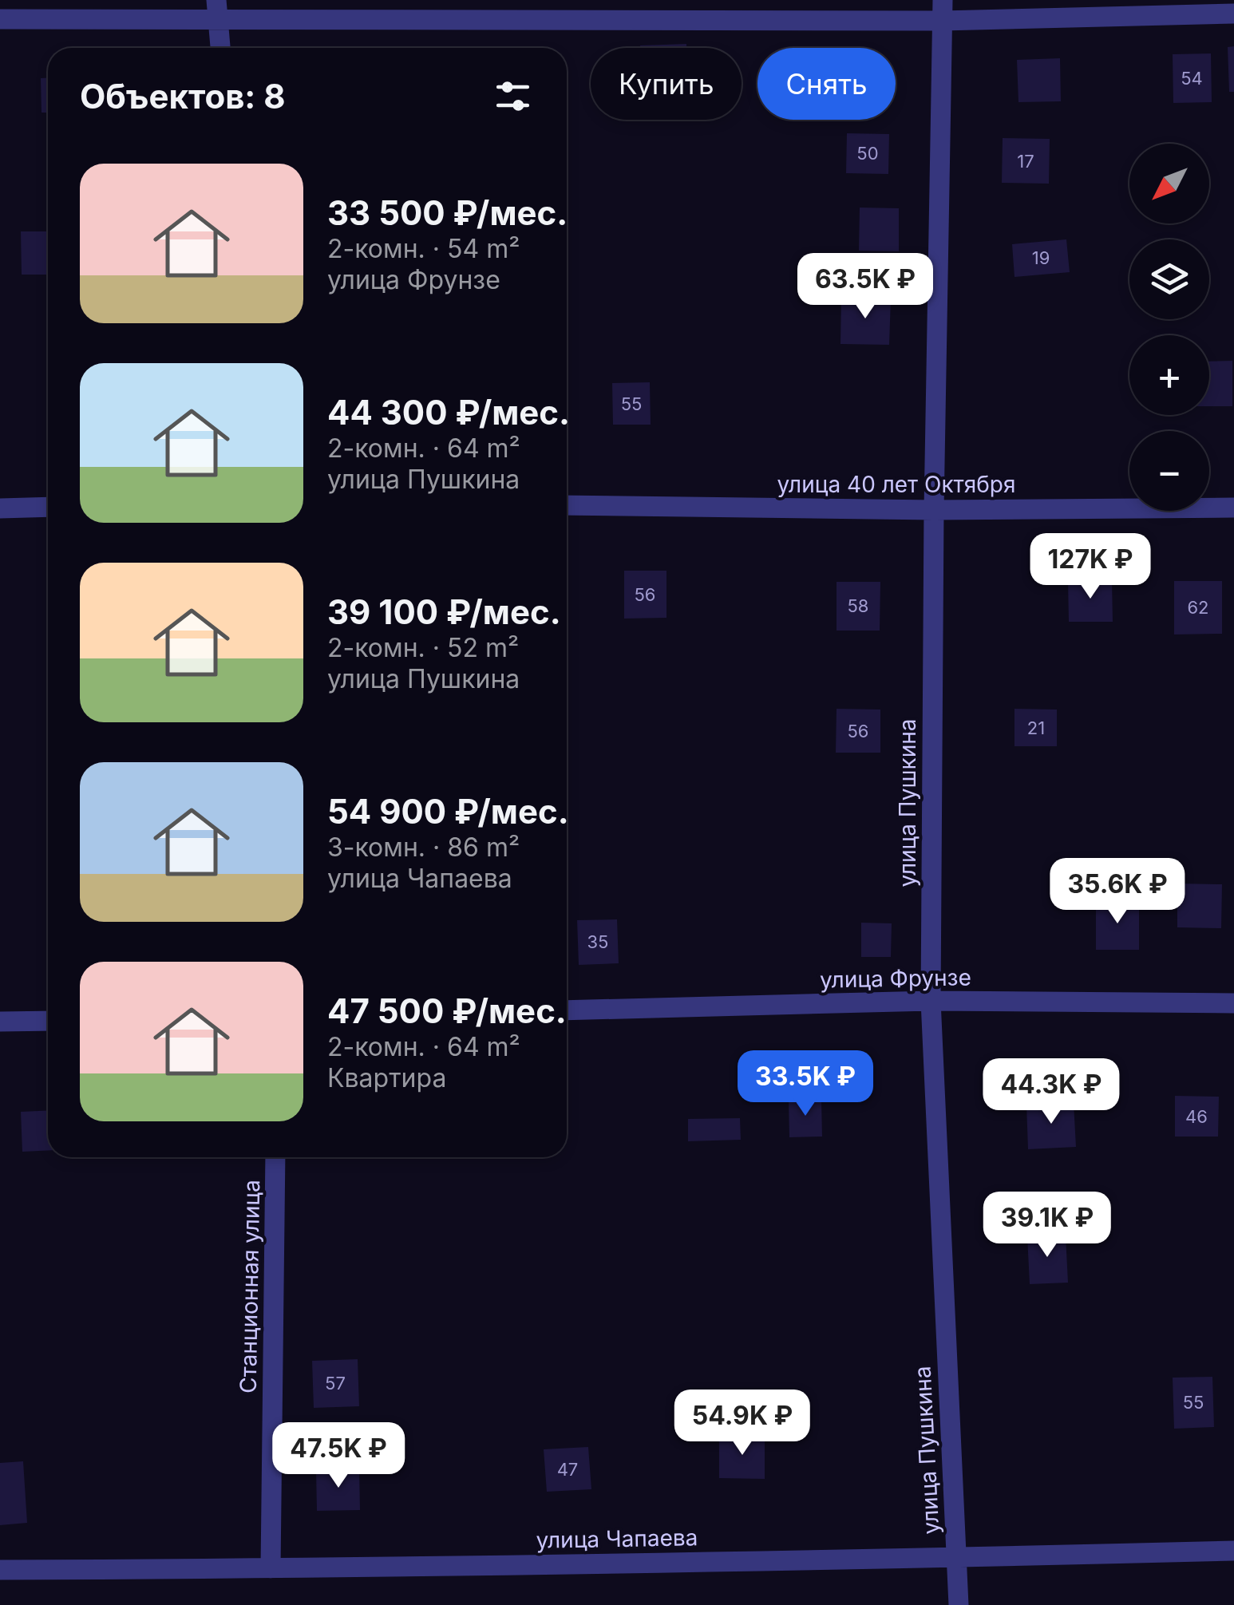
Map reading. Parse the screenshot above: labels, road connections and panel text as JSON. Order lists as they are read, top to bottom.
{
  "streets": {
    "street": [
      "улица 40 лет Октября",
      "улица Пушкина",
      "улица Фрунзе",
      "Станционная улица",
      "улица Чапаева"
    ]
  },
  "crossings": [
    ["улица 40 лет Октября", "улица Пушкина"],
    ["улица Пушкина", "улица Фрунзе"],
    ["улица Пушкина", "улица Чапаева"],
    ["Станционная улица", "улица Чапаева"]
  ],
  "house_numbers": [
    "54",
    "50",
    "17",
    "19",
    "55",
    "56",
    "58",
    "62",
    "21",
    "56",
    "35",
    "46",
    "57",
    "55",
    "47"
  ],
  "north": "bottom left",
  "page": {
    "chip": ["Купить", "Снять"],
    "heading": "Объектов: 8",
    "map_buttons": ["+", "−"],
    "list": [
      {
        "name": "33 500 ₽/мес.",
        "note": "2-комн. · 54 m² · улица Фрунзе"
      },
      {
        "name": "44 300 ₽/мес.",
        "note": "2-комн. · 64 m² · улица Пушкина"
      },
      {
        "name": "39 100 ₽/мес.",
        "note": "2-комн. · 52 m² · улица Пушкина"
      },
      {
        "name": "54 900 ₽/мес.",
        "note": "3-комн. · 86 m² · улица Чапаева"
      },
      {
        "name": "47 500 ₽/мес.",
        "note": "2-комн. · 64 m² · Квартира"
      }
    ],
    "price": [
      "63.5K ₽",
      "127K ₽",
      "35.6K ₽",
      "33.5K ₽",
      "44.3K ₽",
      "39.1K ₽",
      "54.9K ₽",
      "47.5K ₽"
    ]
  }
}
